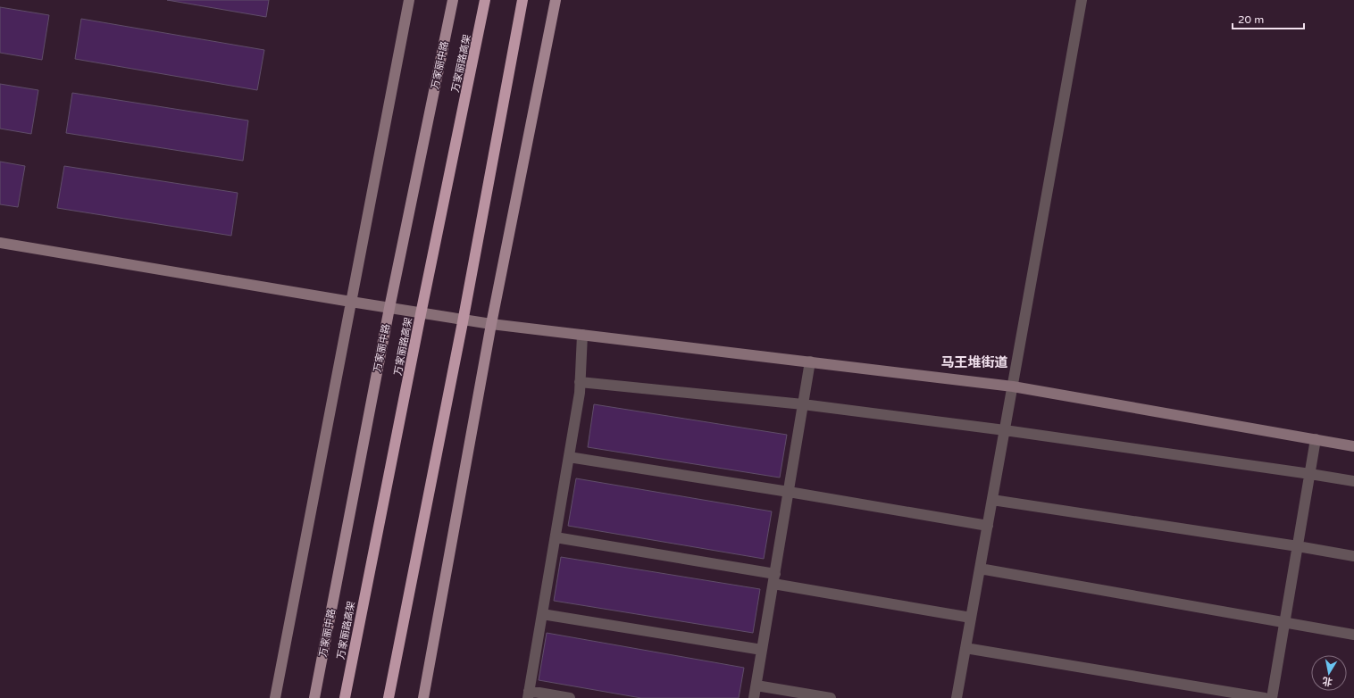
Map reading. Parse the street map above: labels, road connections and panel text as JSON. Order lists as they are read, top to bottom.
{
  "streets": {
    "highway": ["万家丽路高架"],
    "main road": ["万家丽中路"]
  },
  "districts": ["马王堆街道"],
  "scale_bar": "20 m",
  "north": "bottom"
}
